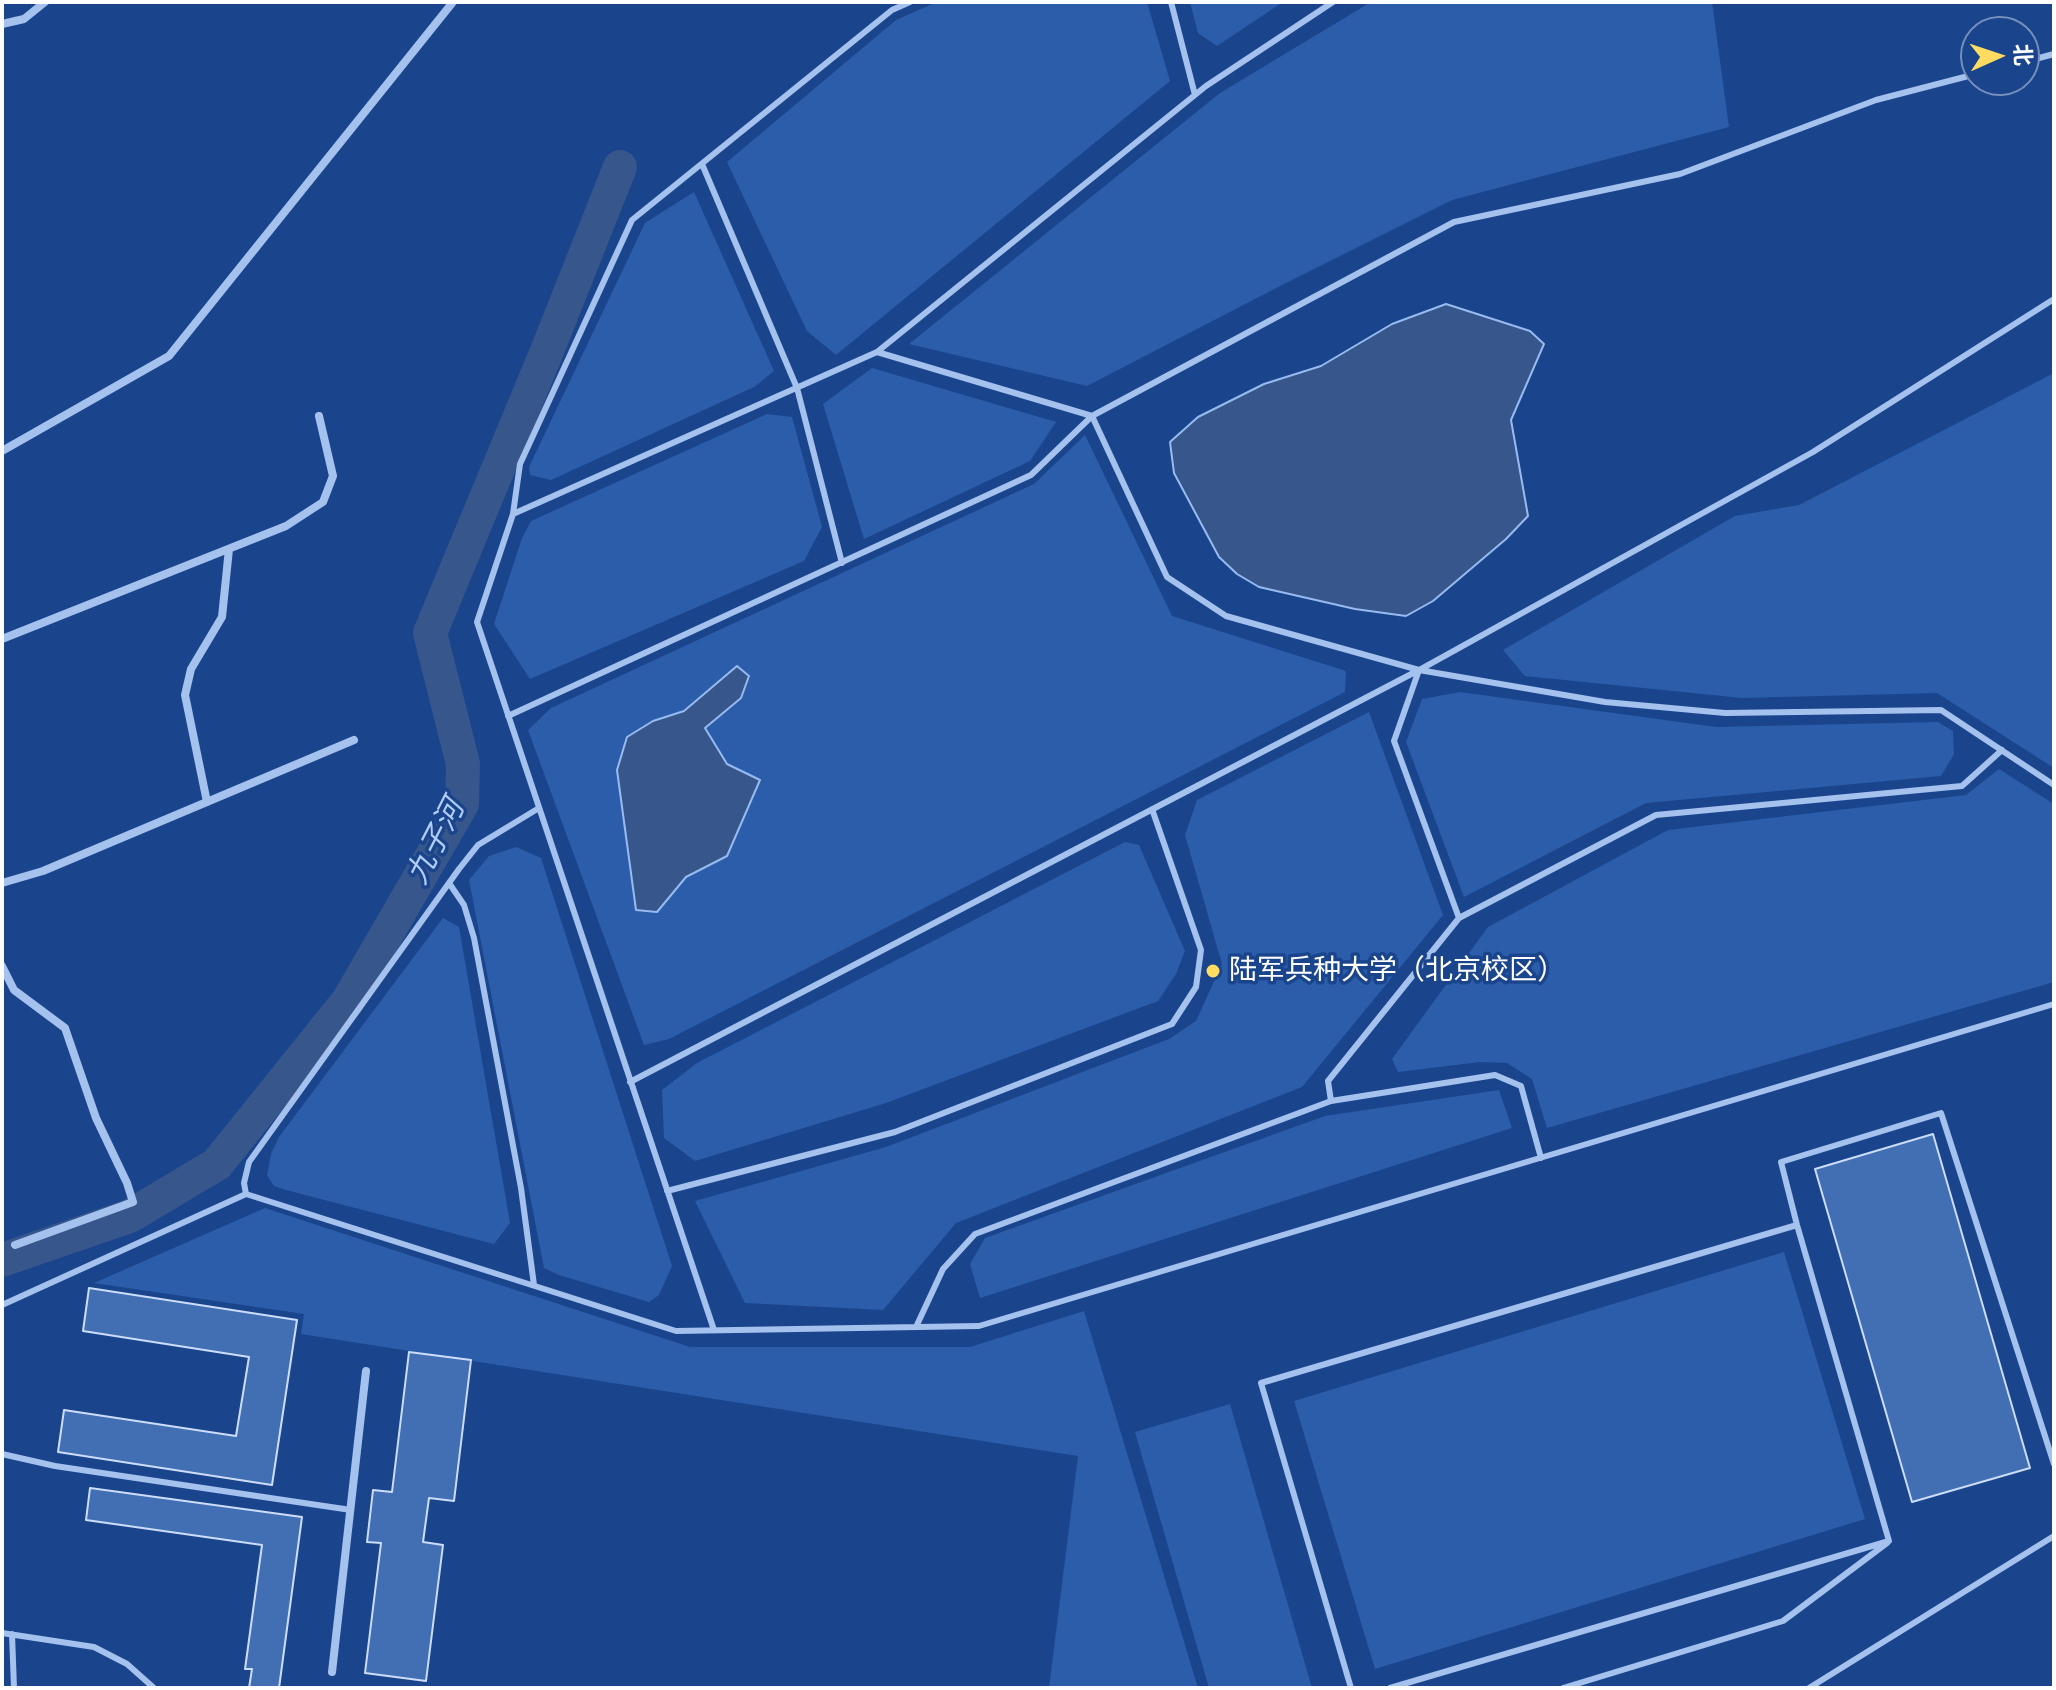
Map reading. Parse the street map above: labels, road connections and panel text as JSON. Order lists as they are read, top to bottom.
{
  "water": ["九子河"],
  "places": ["陆军兵种大学（北京校区）"],
  "north": "right"
}
